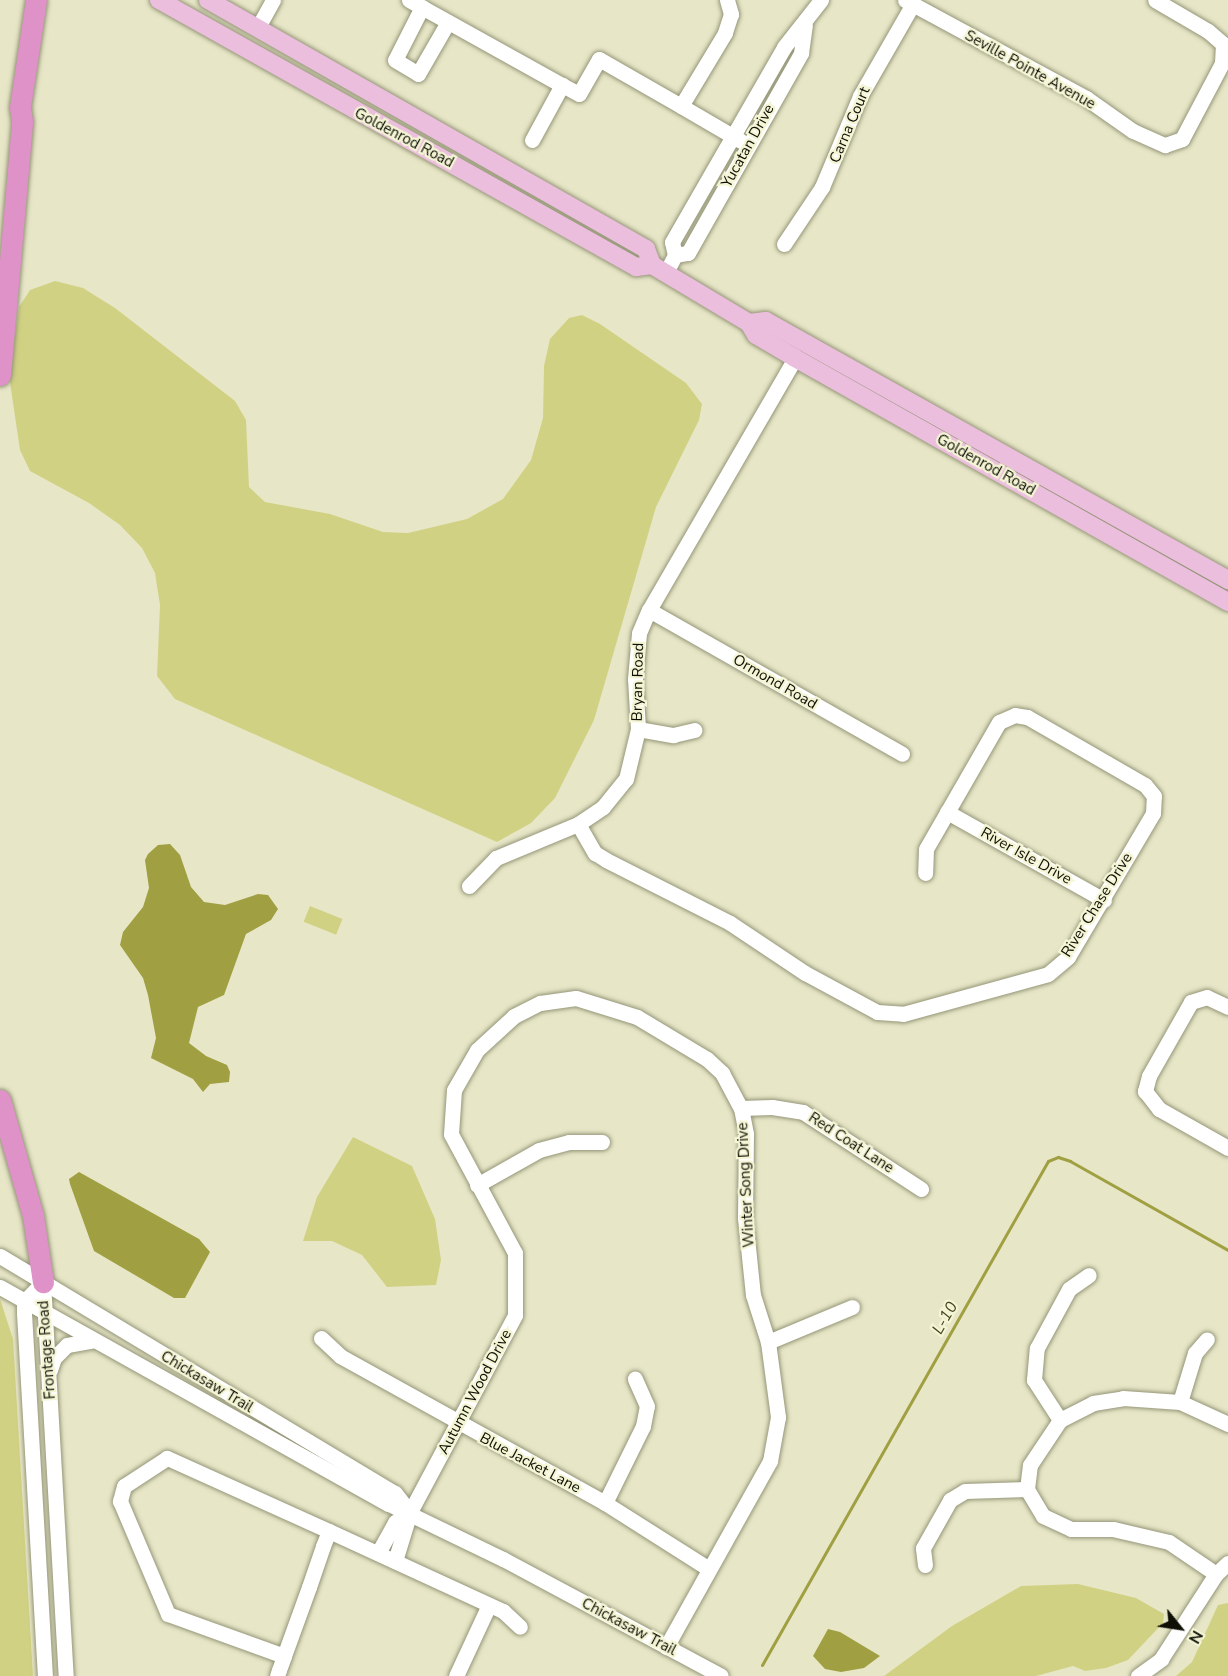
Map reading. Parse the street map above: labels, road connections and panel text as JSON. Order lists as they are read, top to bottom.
{
  "streets": {
    "main road": ["Goldenrod Road"],
    "street": [
      "Seville Pointe Avenue",
      "Carna Court",
      "Yucatan Drive",
      "Bryan Road",
      "Ormond Road",
      "River Isle Drive",
      "River Chase Drive",
      "Red Coat Lane",
      "Winter Song Drive",
      "Frontage Road",
      "Chickasaw Trail",
      "Autumn Wood Drive",
      "Blue Jacket Lane"
    ]
  },
  "crossings": [
    ["Seville Pointe Avenue", "Carna Court"],
    ["Goldenrod Road", "Yucatan Drive"],
    ["Goldenrod Road", "Bryan Road"],
    ["Bryan Road", "Ormond Road"],
    ["Bryan Road", "River Chase Drive"],
    ["River Isle Drive", "River Chase Drive"],
    ["Red Coat Lane", "Winter Song Drive"],
    ["Winter Song Drive", "Chickasaw Trail"],
    ["Winter Song Drive", "Autumn Wood Drive"],
    ["Winter Song Drive", "Blue Jacket Lane"],
    ["Frontage Road", "Chickasaw Trail"],
    ["Chickasaw Trail", "Autumn Wood Drive"],
    ["Autumn Wood Drive", "Blue Jacket Lane"]
  ],
  "water": ["L-10"],
  "north": "bottom right"
}
